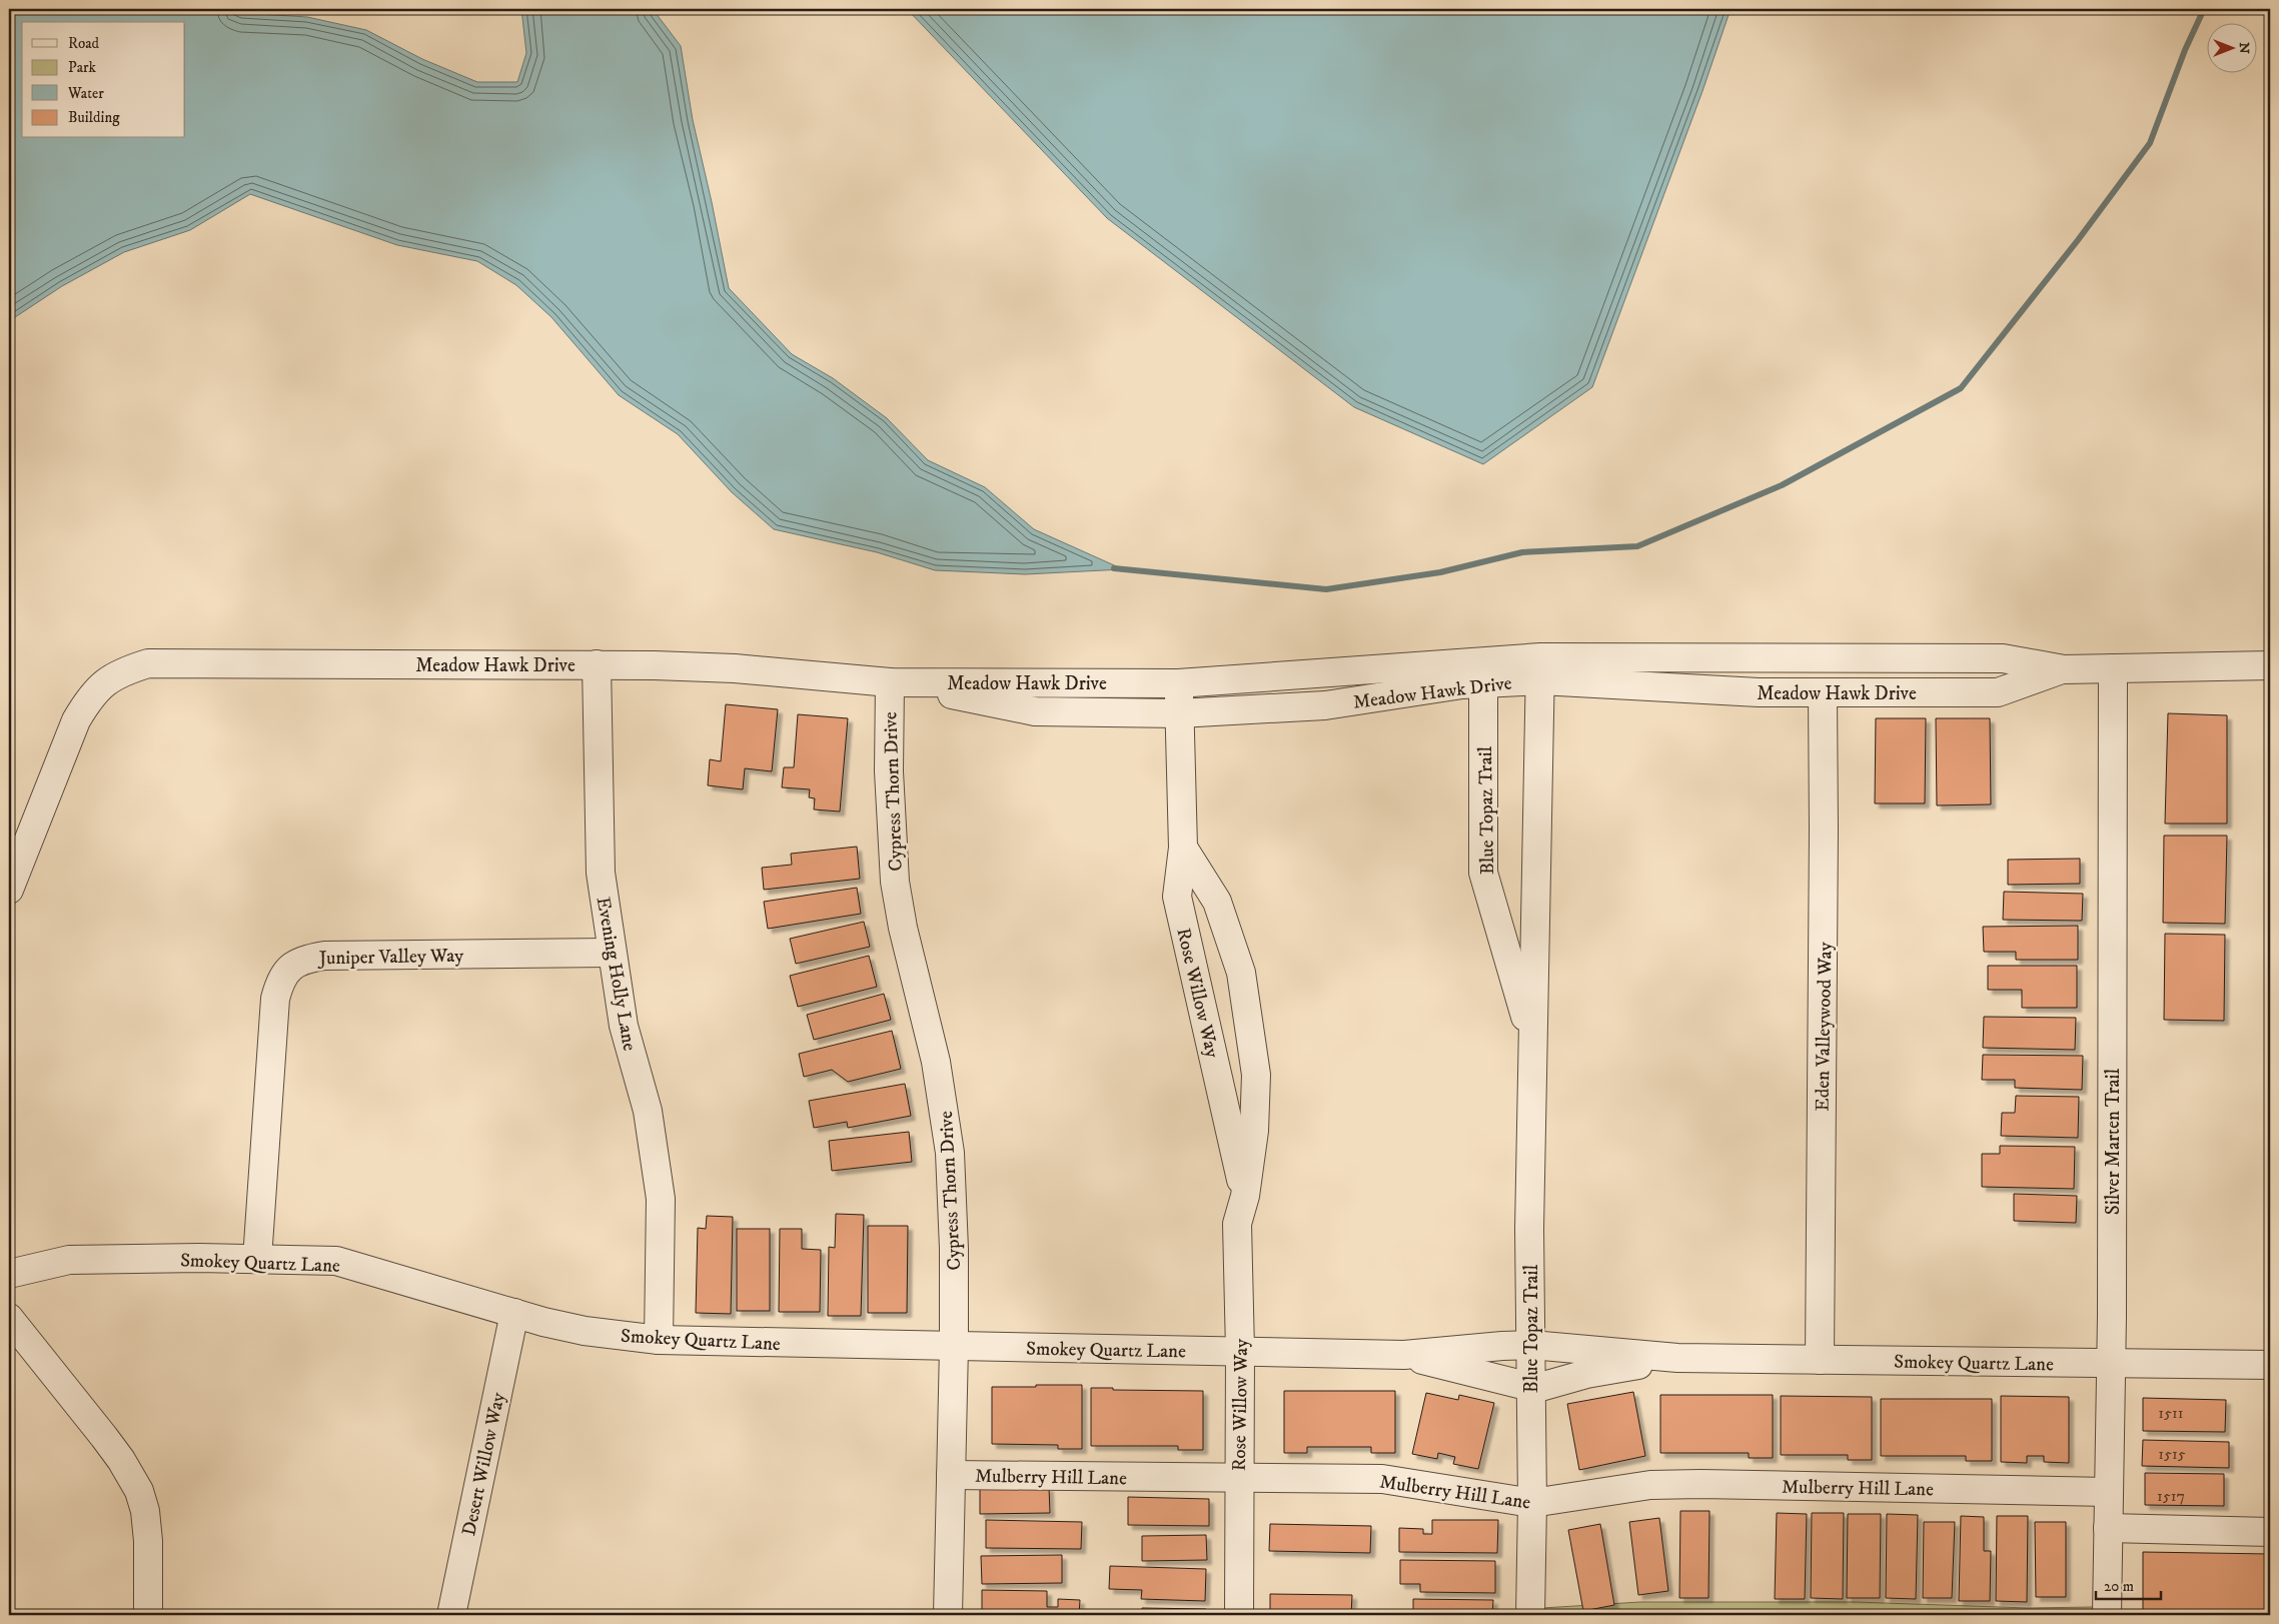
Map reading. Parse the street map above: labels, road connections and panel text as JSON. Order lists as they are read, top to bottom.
{
  "streets": {
    "street": [
      "Meadow Hawk Drive",
      "Cypress Thorn Drive",
      "Blue Topaz Trail",
      "Juniper Valley Way",
      "Evening Holly Lane",
      "Rose Willow Way",
      "Eden Valleywood Way",
      "Silver Marten Trail",
      "Smokey Quartz Lane",
      "Desert Willow Way",
      "Mulberry Hill Lane"
    ]
  },
  "crossings": [
    ["Meadow Hawk Drive", "Cypress Thorn Drive"],
    ["Meadow Hawk Drive", "Blue Topaz Trail"],
    ["Meadow Hawk Drive", "Evening Holly Lane"],
    ["Meadow Hawk Drive", "Rose Willow Way"],
    ["Meadow Hawk Drive", "Eden Valleywood Way"],
    ["Meadow Hawk Drive", "Silver Marten Trail"],
    ["Cypress Thorn Drive", "Smokey Quartz Lane"],
    ["Cypress Thorn Drive", "Mulberry Hill Lane"],
    ["Blue Topaz Trail", "Smokey Quartz Lane"],
    ["Blue Topaz Trail", "Mulberry Hill Lane"],
    ["Juniper Valley Way", "Evening Holly Lane"],
    ["Juniper Valley Way", "Smokey Quartz Lane"],
    ["Evening Holly Lane", "Smokey Quartz Lane"],
    ["Rose Willow Way", "Smokey Quartz Lane"],
    ["Rose Willow Way", "Mulberry Hill Lane"],
    ["Eden Valleywood Way", "Smokey Quartz Lane"],
    ["Silver Marten Trail", "Smokey Quartz Lane"],
    ["Silver Marten Trail", "Mulberry Hill Lane"],
    ["Smokey Quartz Lane", "Desert Willow Way"]
  ],
  "house_numbers": ["1511", "1515", "1517"],
  "legend": [
    "Road",
    "Park",
    "Water",
    "Building"
  ],
  "scale_bar": "20 m",
  "north": "right"
}
